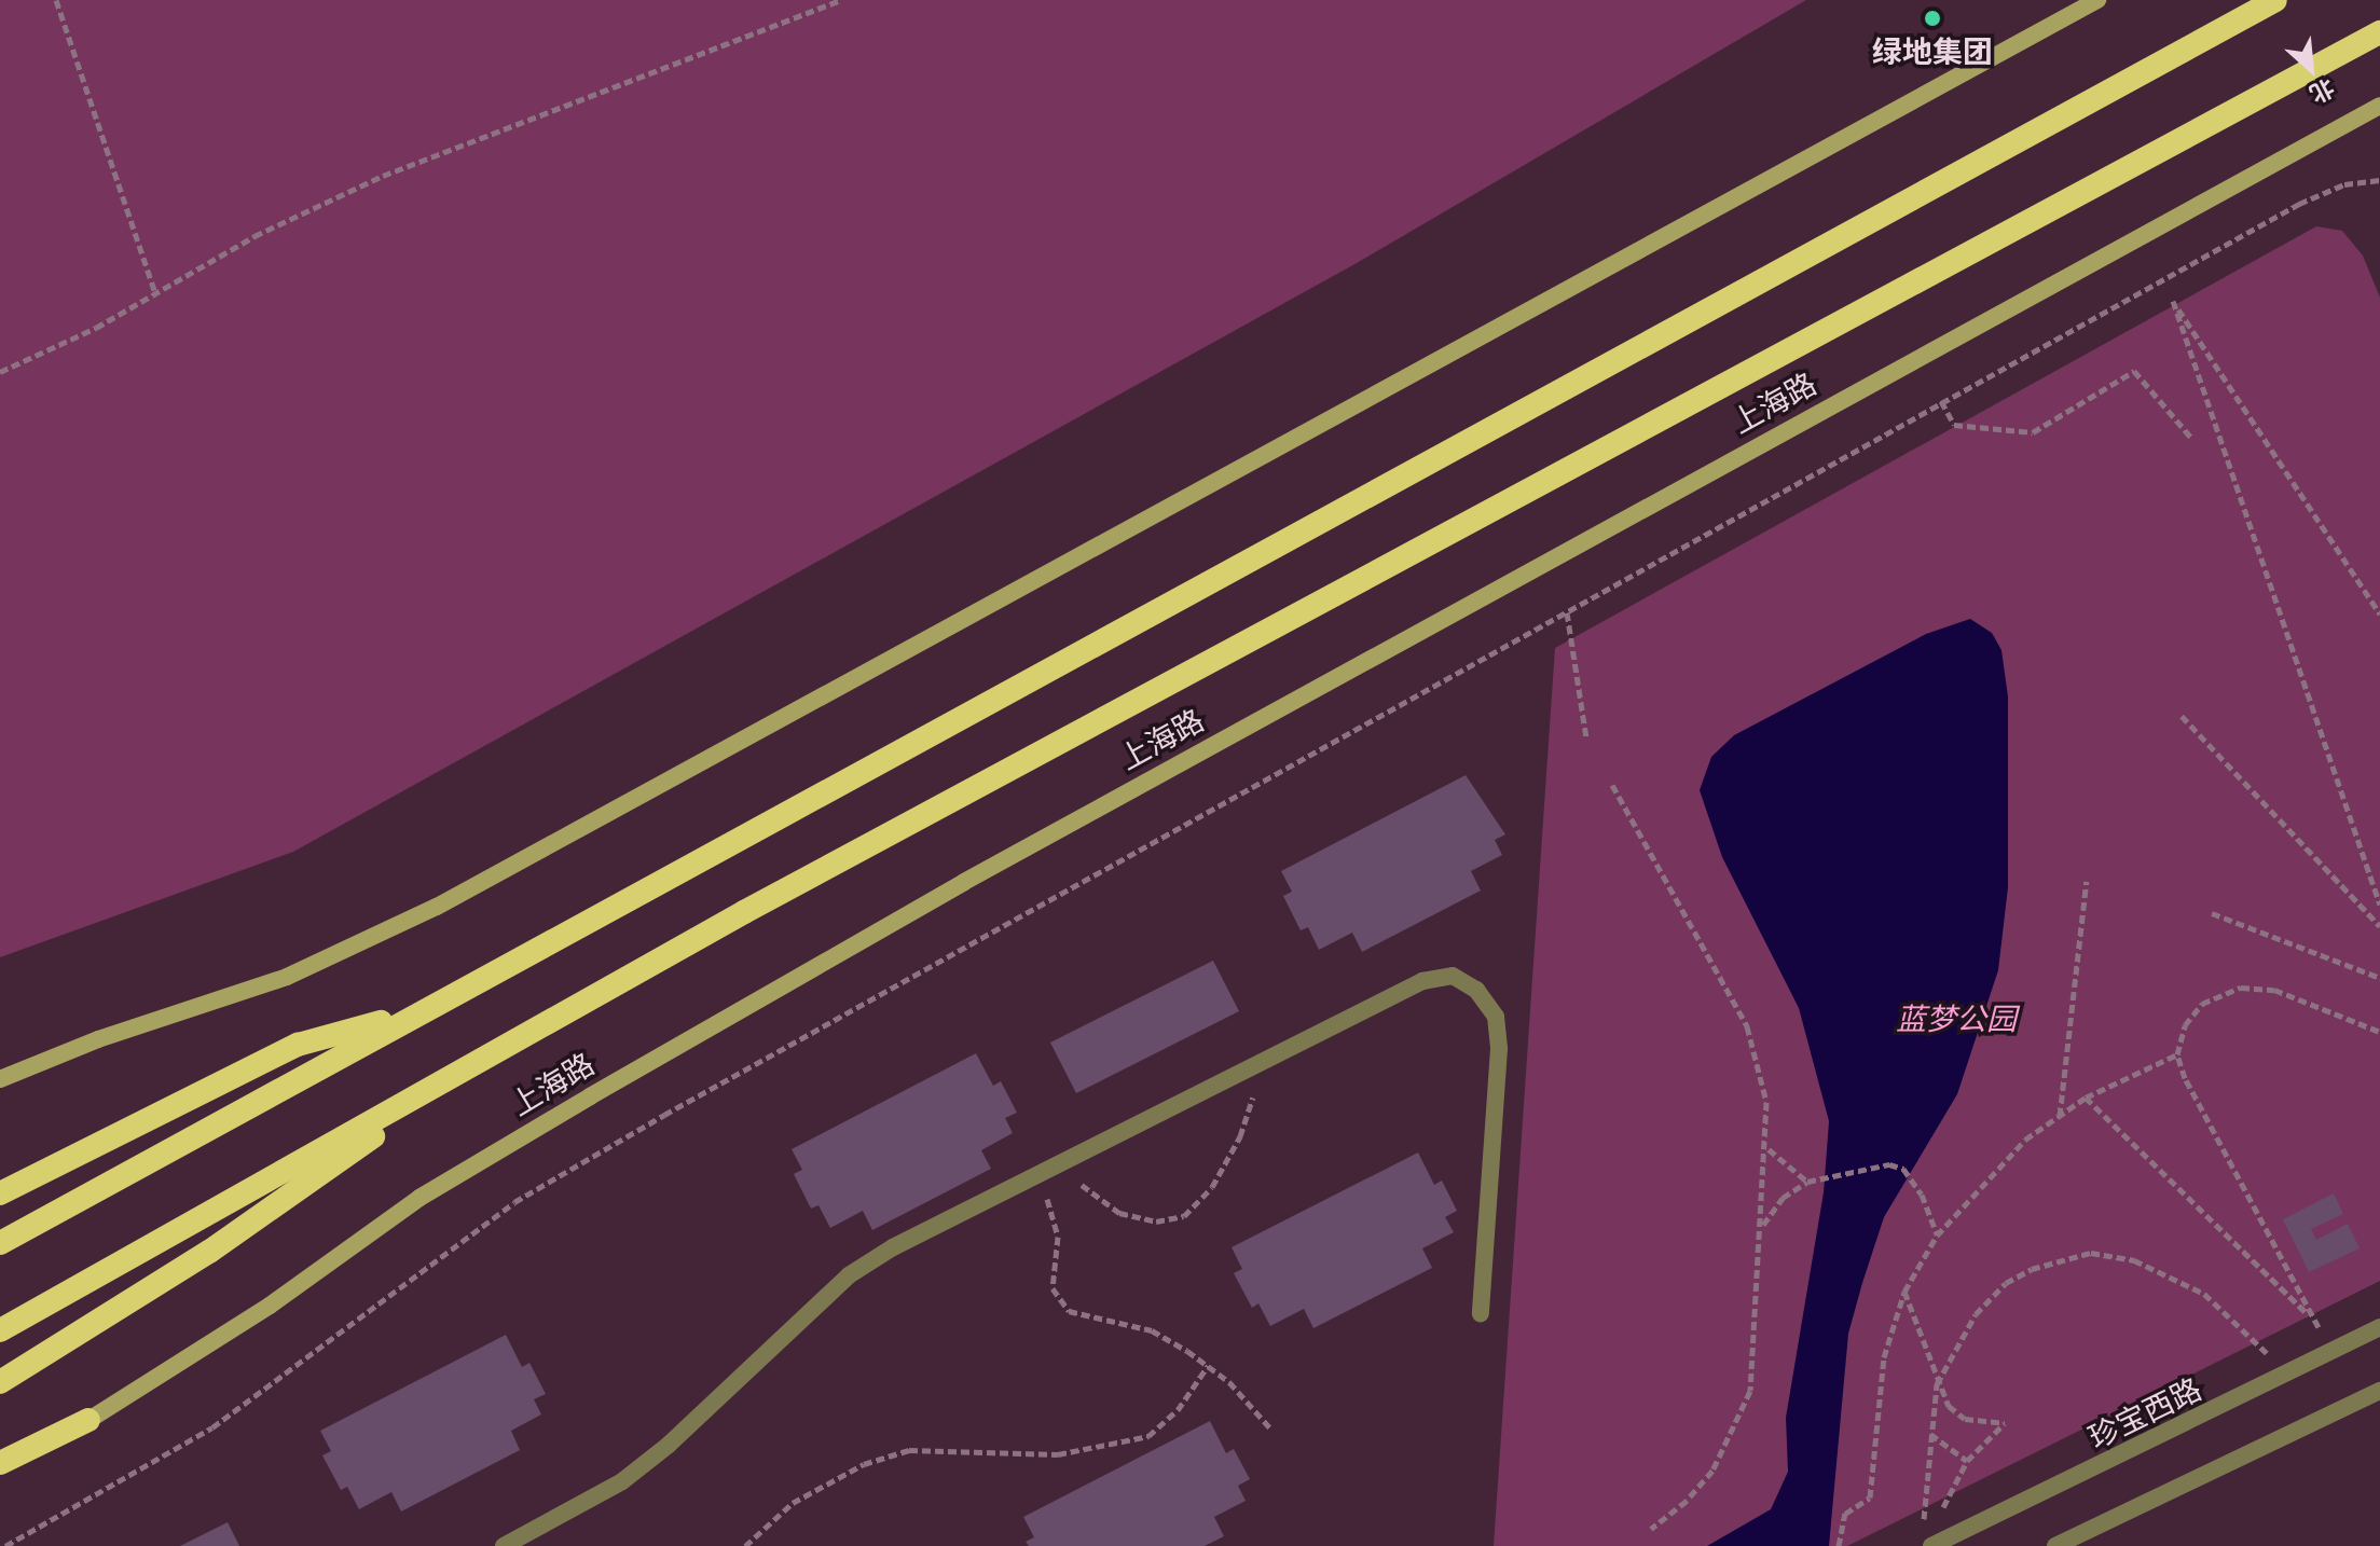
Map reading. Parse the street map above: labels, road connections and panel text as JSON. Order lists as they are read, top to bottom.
{
  "streets": {
    "highway": ["上海路"],
    "street": ["珍宝西路"]
  },
  "parks": ["蓝梦公园"],
  "places": ["绿地集团"],
  "north": "bottom right"
}
